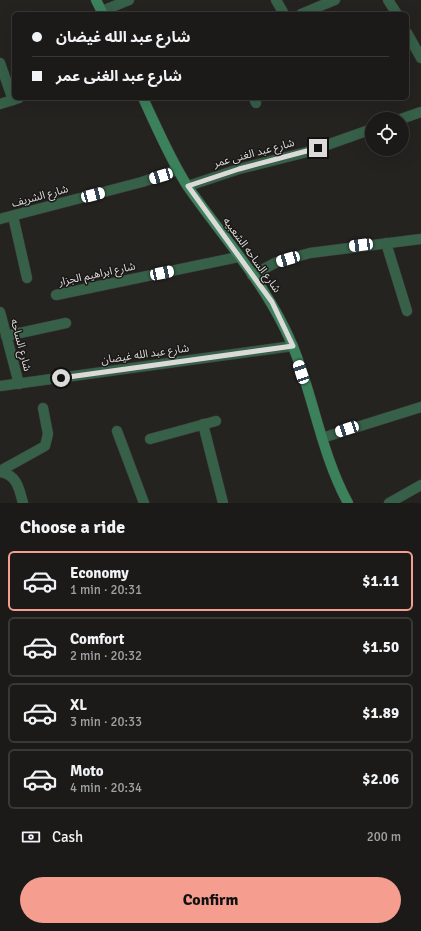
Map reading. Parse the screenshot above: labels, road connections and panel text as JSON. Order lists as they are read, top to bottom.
{
  "streets": {
    "main road": ["شارع الساحه الشعبيه"],
    "street": [
      "شارع عبد الغنى عمر",
      "شارع الشريف",
      "شارع ابراهيم الجزار",
      "شارع الساحه",
      "شارع عبد الله غيضان"
    ]
  },
  "crossings": [
    ["شارع عبد الغنى عمر", "شارع الساحه الشعبيه"],
    ["شارع الشريف", "شارع الساحه الشعبيه"],
    ["شارع الساحه الشعبيه", "شارع ابراهيم الجزار"],
    ["شارع الساحه الشعبيه", "شارع عبد الله غيضان"],
    ["شارع الساحه", "شارع عبد الله غيضان"]
  ],
  "page": {
    "banner": ["شارع عبد الله غيضان", "شارع عبد الغنى عمر"],
    "heading": "Choose a ride",
    "list": [
      {
        "name": "Economy",
        "note": "1 min · 20:31",
        "value": "$1.11"
      },
      {
        "name": "Comfort",
        "note": "2 min · 20:32",
        "value": "$1.50"
      },
      {
        "name": "XL",
        "note": "3 min · 20:33",
        "value": "$1.89"
      },
      {
        "name": "Moto",
        "note": "4 min · 20:34",
        "value": "$2.06"
      }
    ],
    "pay": ["Cash", "200 m"],
    "buttons": "Confirm"
  }
}
